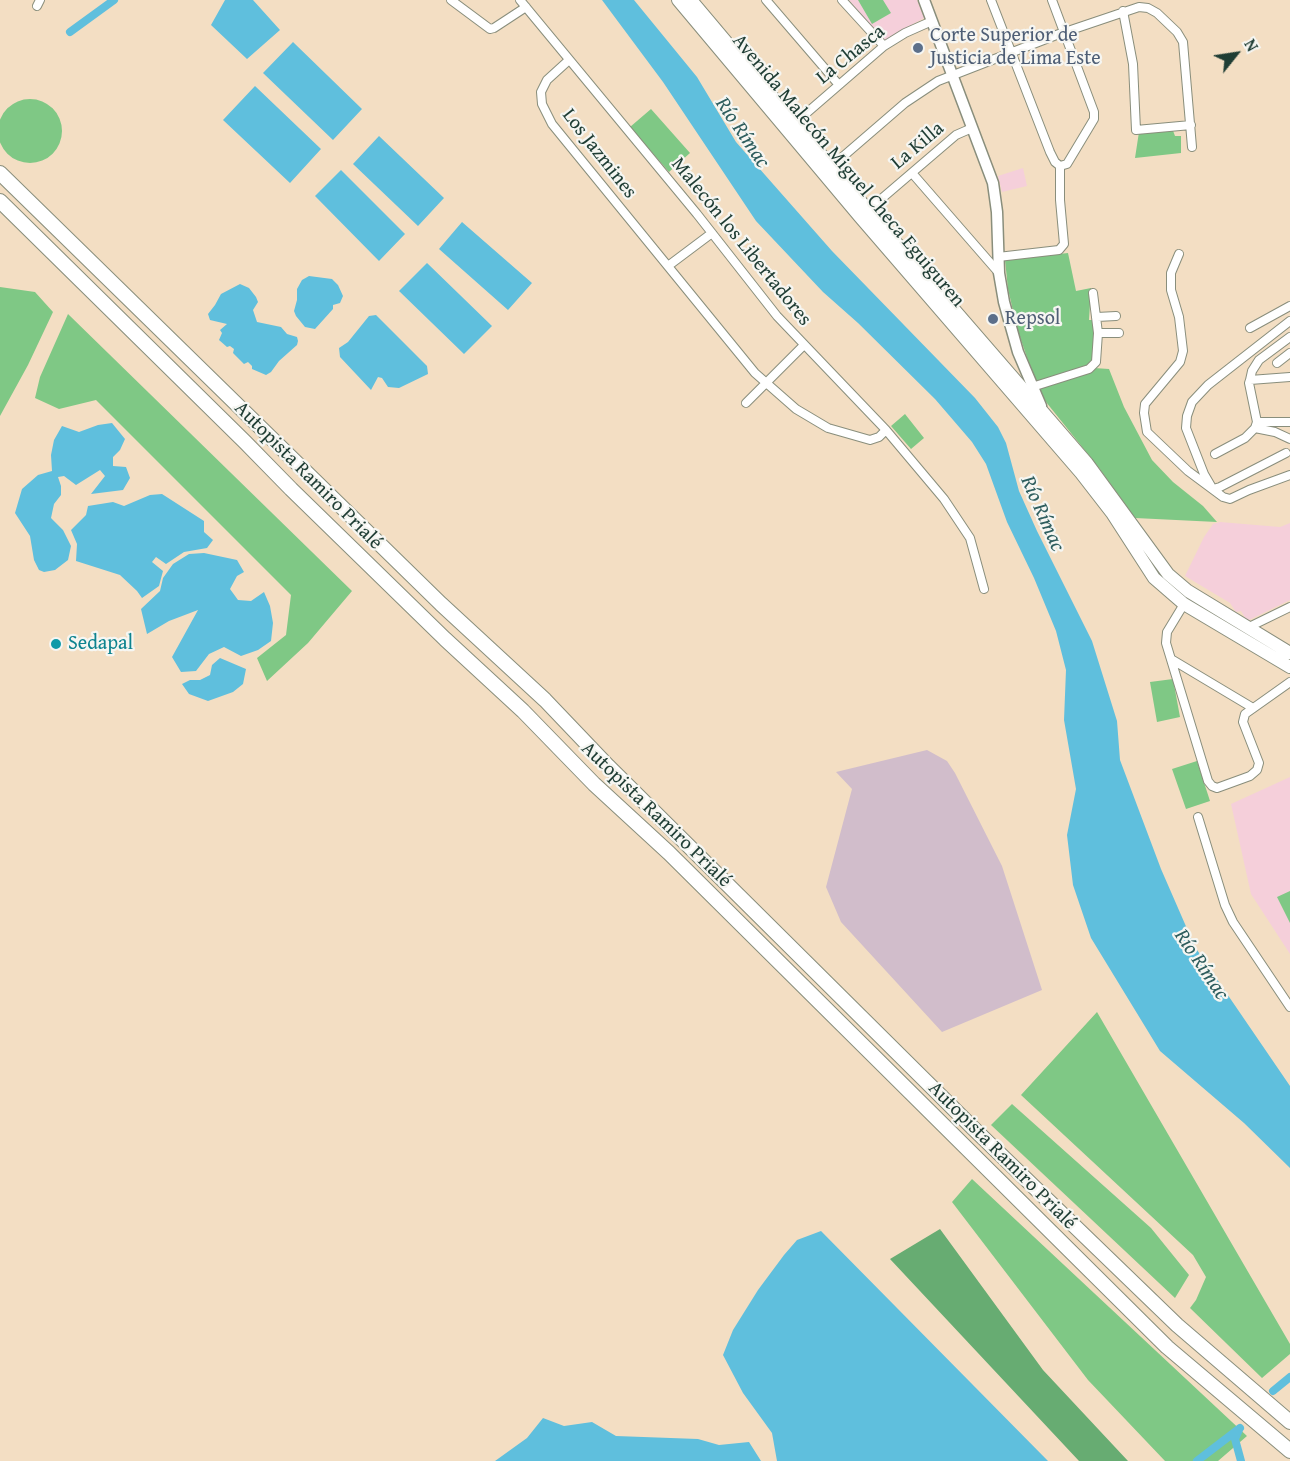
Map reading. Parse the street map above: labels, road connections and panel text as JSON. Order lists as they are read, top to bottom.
{
  "streets": {
    "highway": ["Autopista Ramiro Prialé"],
    "main road": ["Avenida Malecón Miguel Checa Eguiguren"],
    "street": [
      "La Chasca",
      "La Killa",
      "Los Jazmines",
      "Malecón los Libertadores"
    ]
  },
  "crossings": [
    ["La Chasca", "Avenida Malecón Miguel Checa Eguiguren"],
    ["La Killa", "Avenida Malecón Miguel Checa Eguiguren"],
    ["Los Jazmines", "Malecón los Libertadores"]
  ],
  "water": ["Río Rímac"],
  "places": ["Corte Superior de Justicia de Lima Este", "Repsol", "Sedapal"],
  "north": "top right"
}
